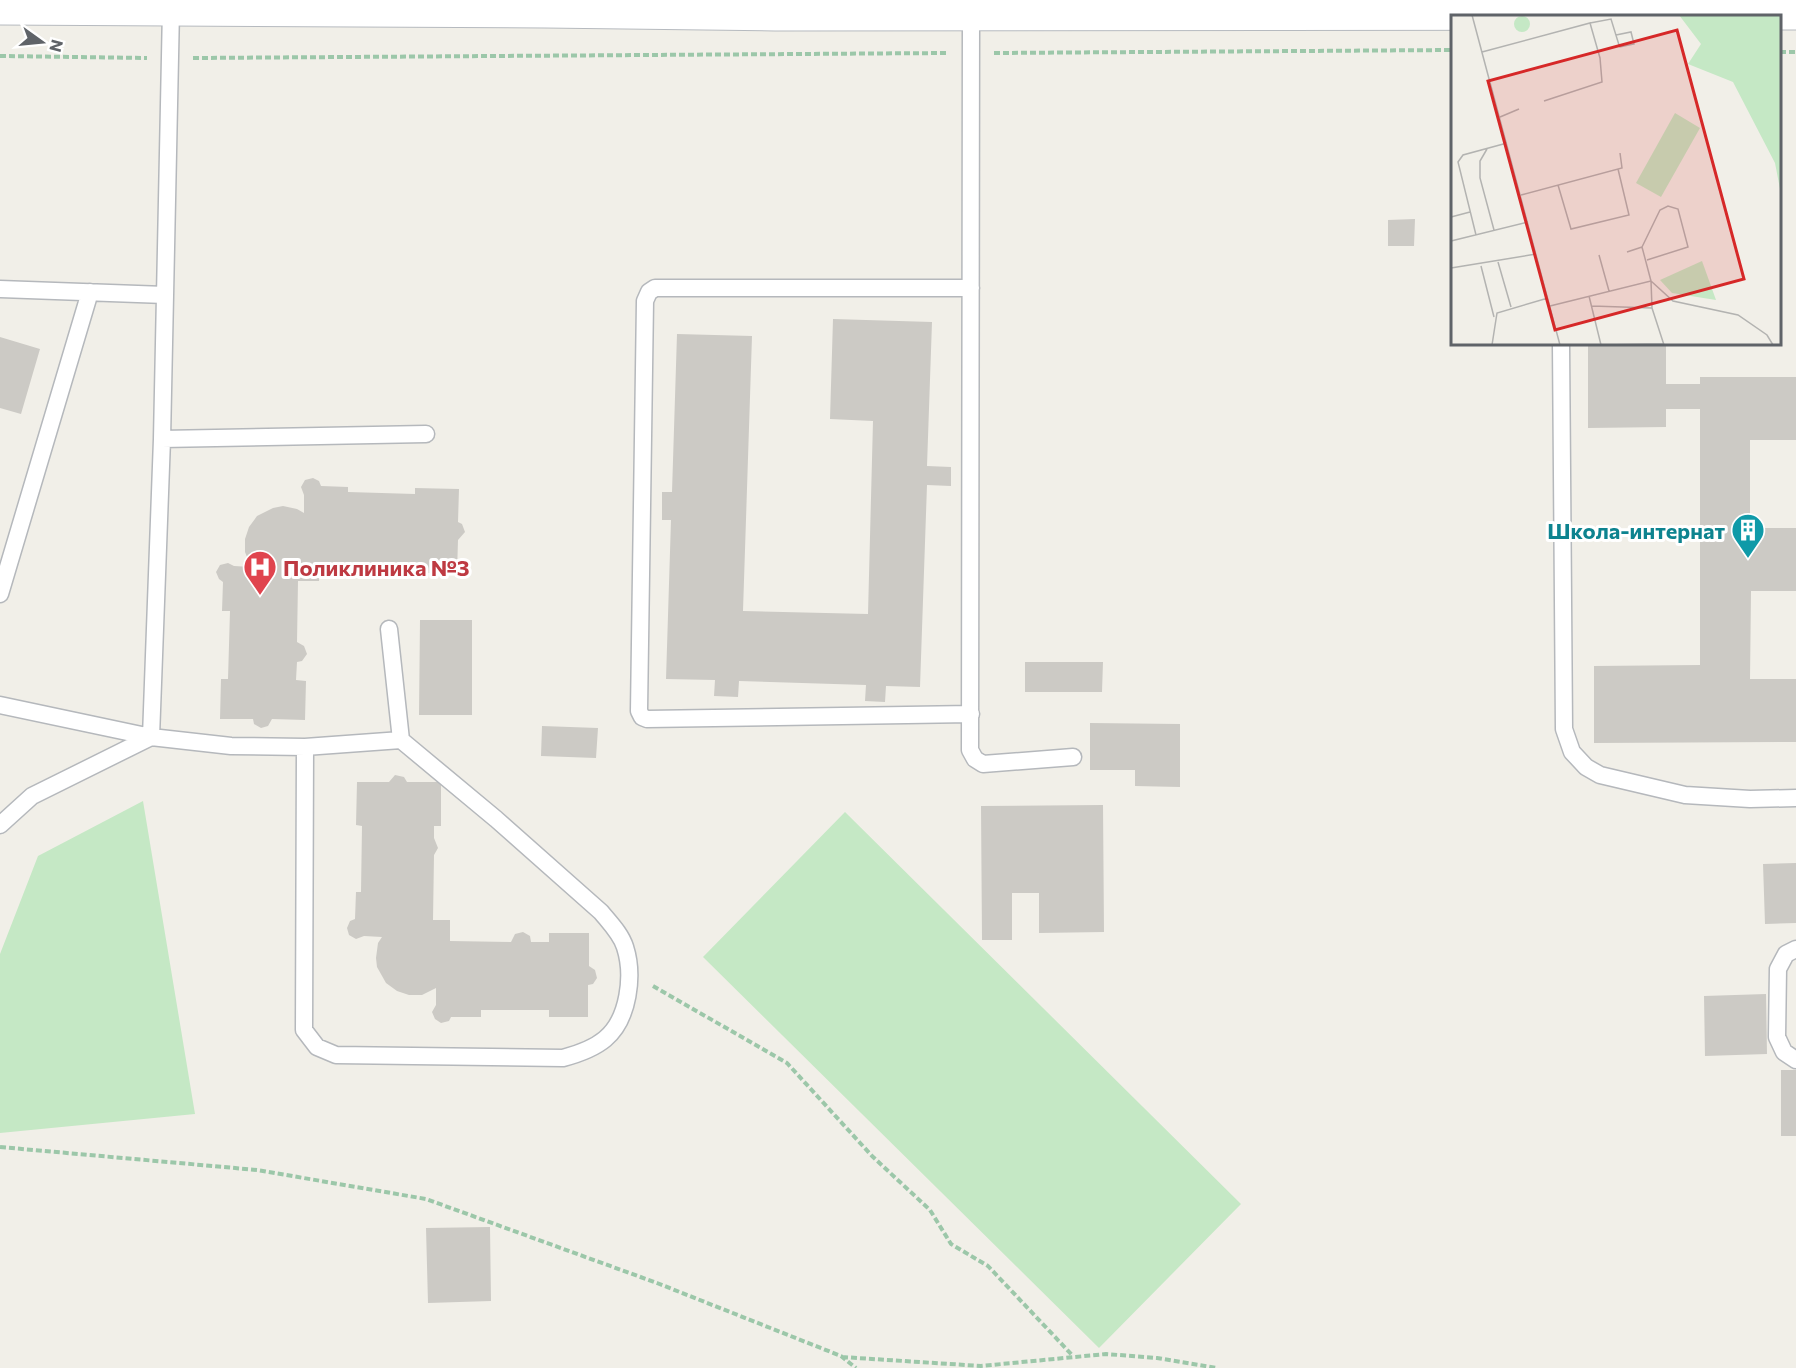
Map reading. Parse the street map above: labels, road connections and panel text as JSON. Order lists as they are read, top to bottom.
{
  "places": {
    "building": ["Школа-интернат"],
    "hospital": ["Поликлиника №3"]
  },
  "north": "right"
}
